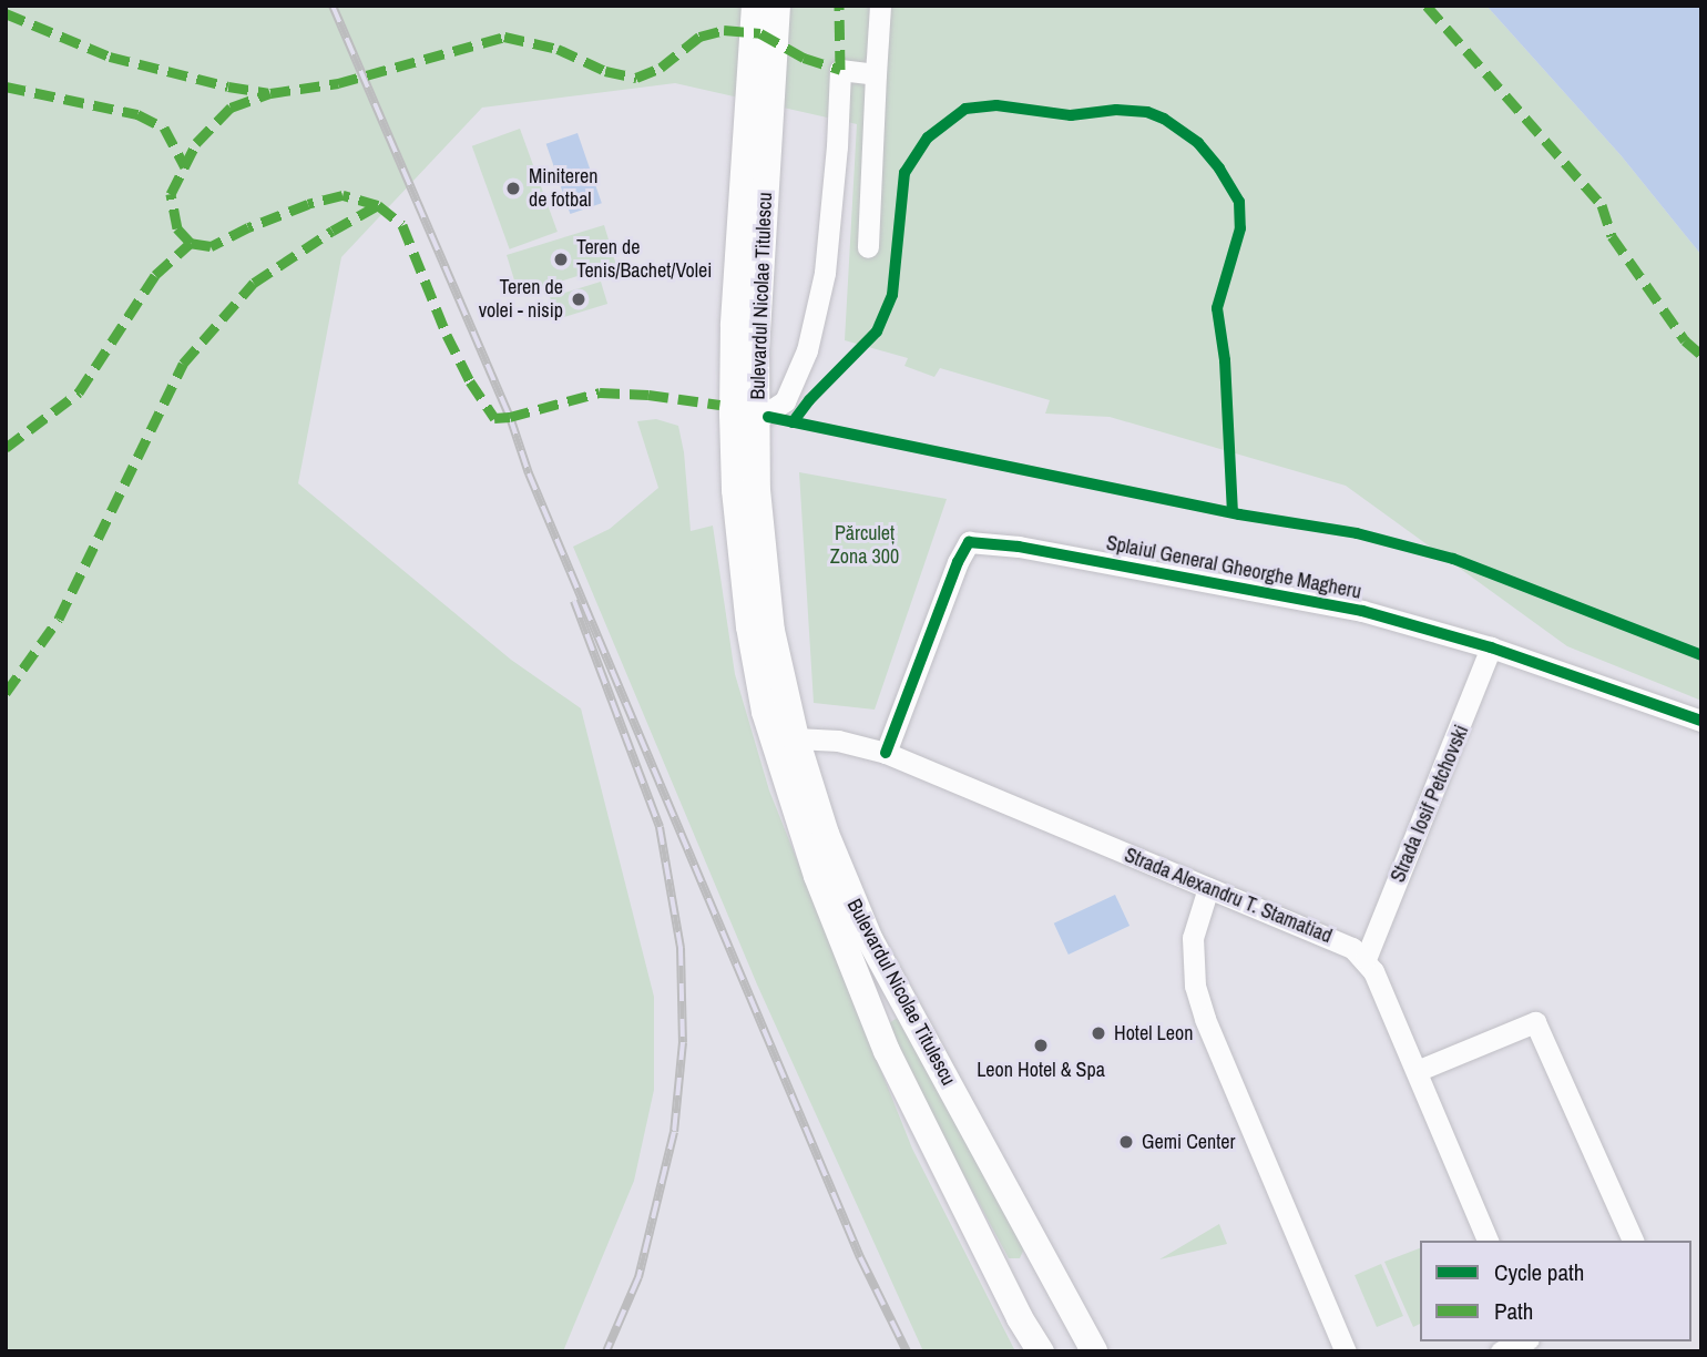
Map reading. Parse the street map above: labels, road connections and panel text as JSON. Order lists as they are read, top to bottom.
{
  "streets": {
    "main road": ["Bulevardul Nicolae Titulescu"],
    "street": ["Splaiul General Gheorghe Magheru", "Strada Iosif Petchovski", "Strada Alexandru T. Stamatiad"]
  },
  "crossings": [
    ["Bulevardul Nicolae Titulescu", "Strada Alexandru T. Stamatiad"],
    ["Splaiul General Gheorghe Magheru", "Strada Iosif Petchovski"],
    ["Splaiul General Gheorghe Magheru", "Strada Alexandru T. Stamatiad"],
    ["Strada Iosif Petchovski", "Strada Alexandru T. Stamatiad"]
  ],
  "parks": ["Părculeț Zona 300"],
  "places": [
    "Miniteren de fotbal",
    "Teren de Tenis/Bachet/Volei",
    "Teren de volei - nisip",
    "Hotel Leon",
    "Leon Hotel & Spa",
    "Gemi Center"
  ],
  "legend": ["Cycle path", "Path"]
}
